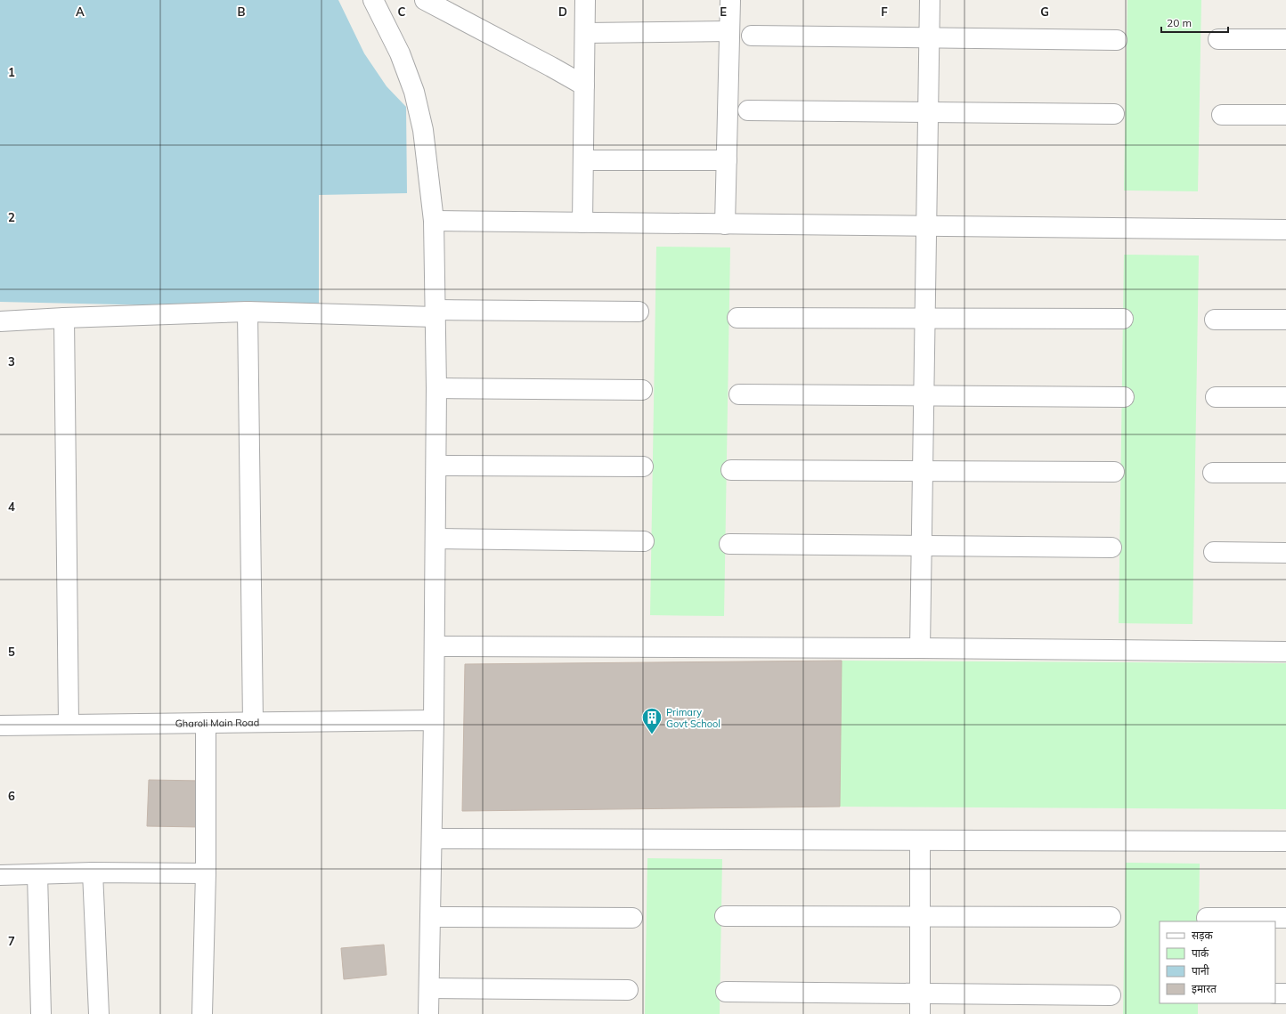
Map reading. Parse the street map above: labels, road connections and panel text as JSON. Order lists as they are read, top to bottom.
{
  "streets": {
    "street": ["Gharoli Main Road"]
  },
  "places": {
    "building": ["Primary Govt School"]
  },
  "legend": [
    "सड़क",
    "पार्क",
    "पानी",
    "इमारत"
  ],
  "scale_bar": "20 m",
  "grid": {
    "columns": [
      "A",
      "B",
      "C",
      "D",
      "E",
      "F",
      "G"
    ],
    "rows": [
      "1",
      "2",
      "3",
      "4",
      "5",
      "6",
      "7"
    ]
  }
}
